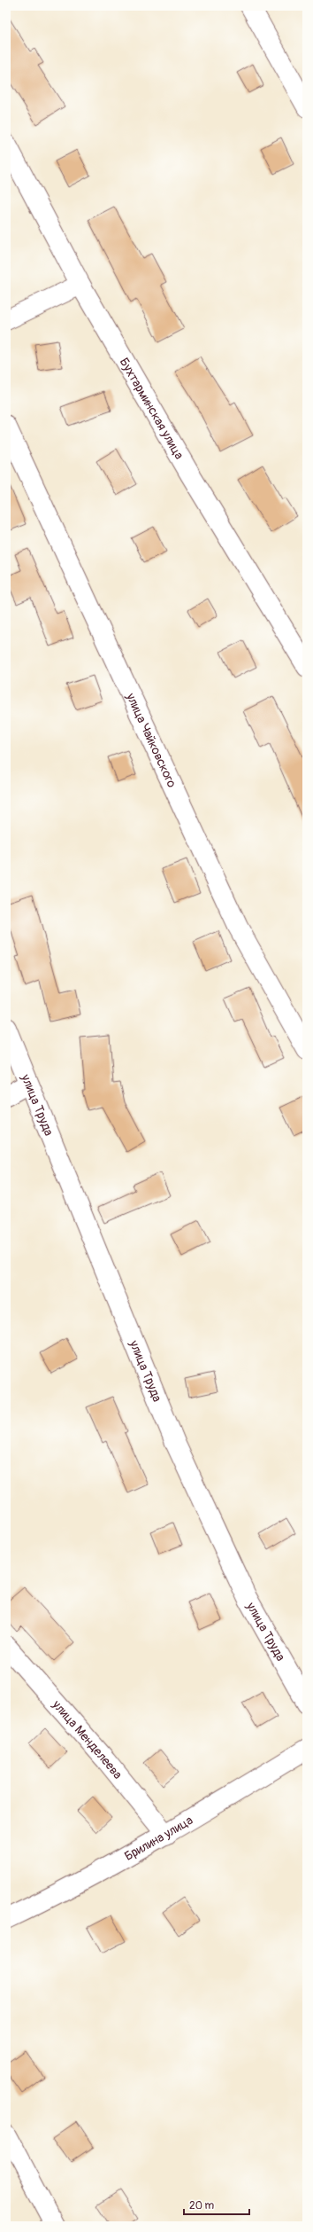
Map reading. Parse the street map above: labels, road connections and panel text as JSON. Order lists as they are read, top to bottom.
{
  "streets": {
    "street": [
      "Бухтарминская улица",
      "улица Чайковского",
      "улица Труда",
      "улица Менделеева",
      "Брилина улица"
    ]
  },
  "crossings": [
    ["улица Менделеева", "Брилина улица"]
  ],
  "scale_bar": "20 m"
}
